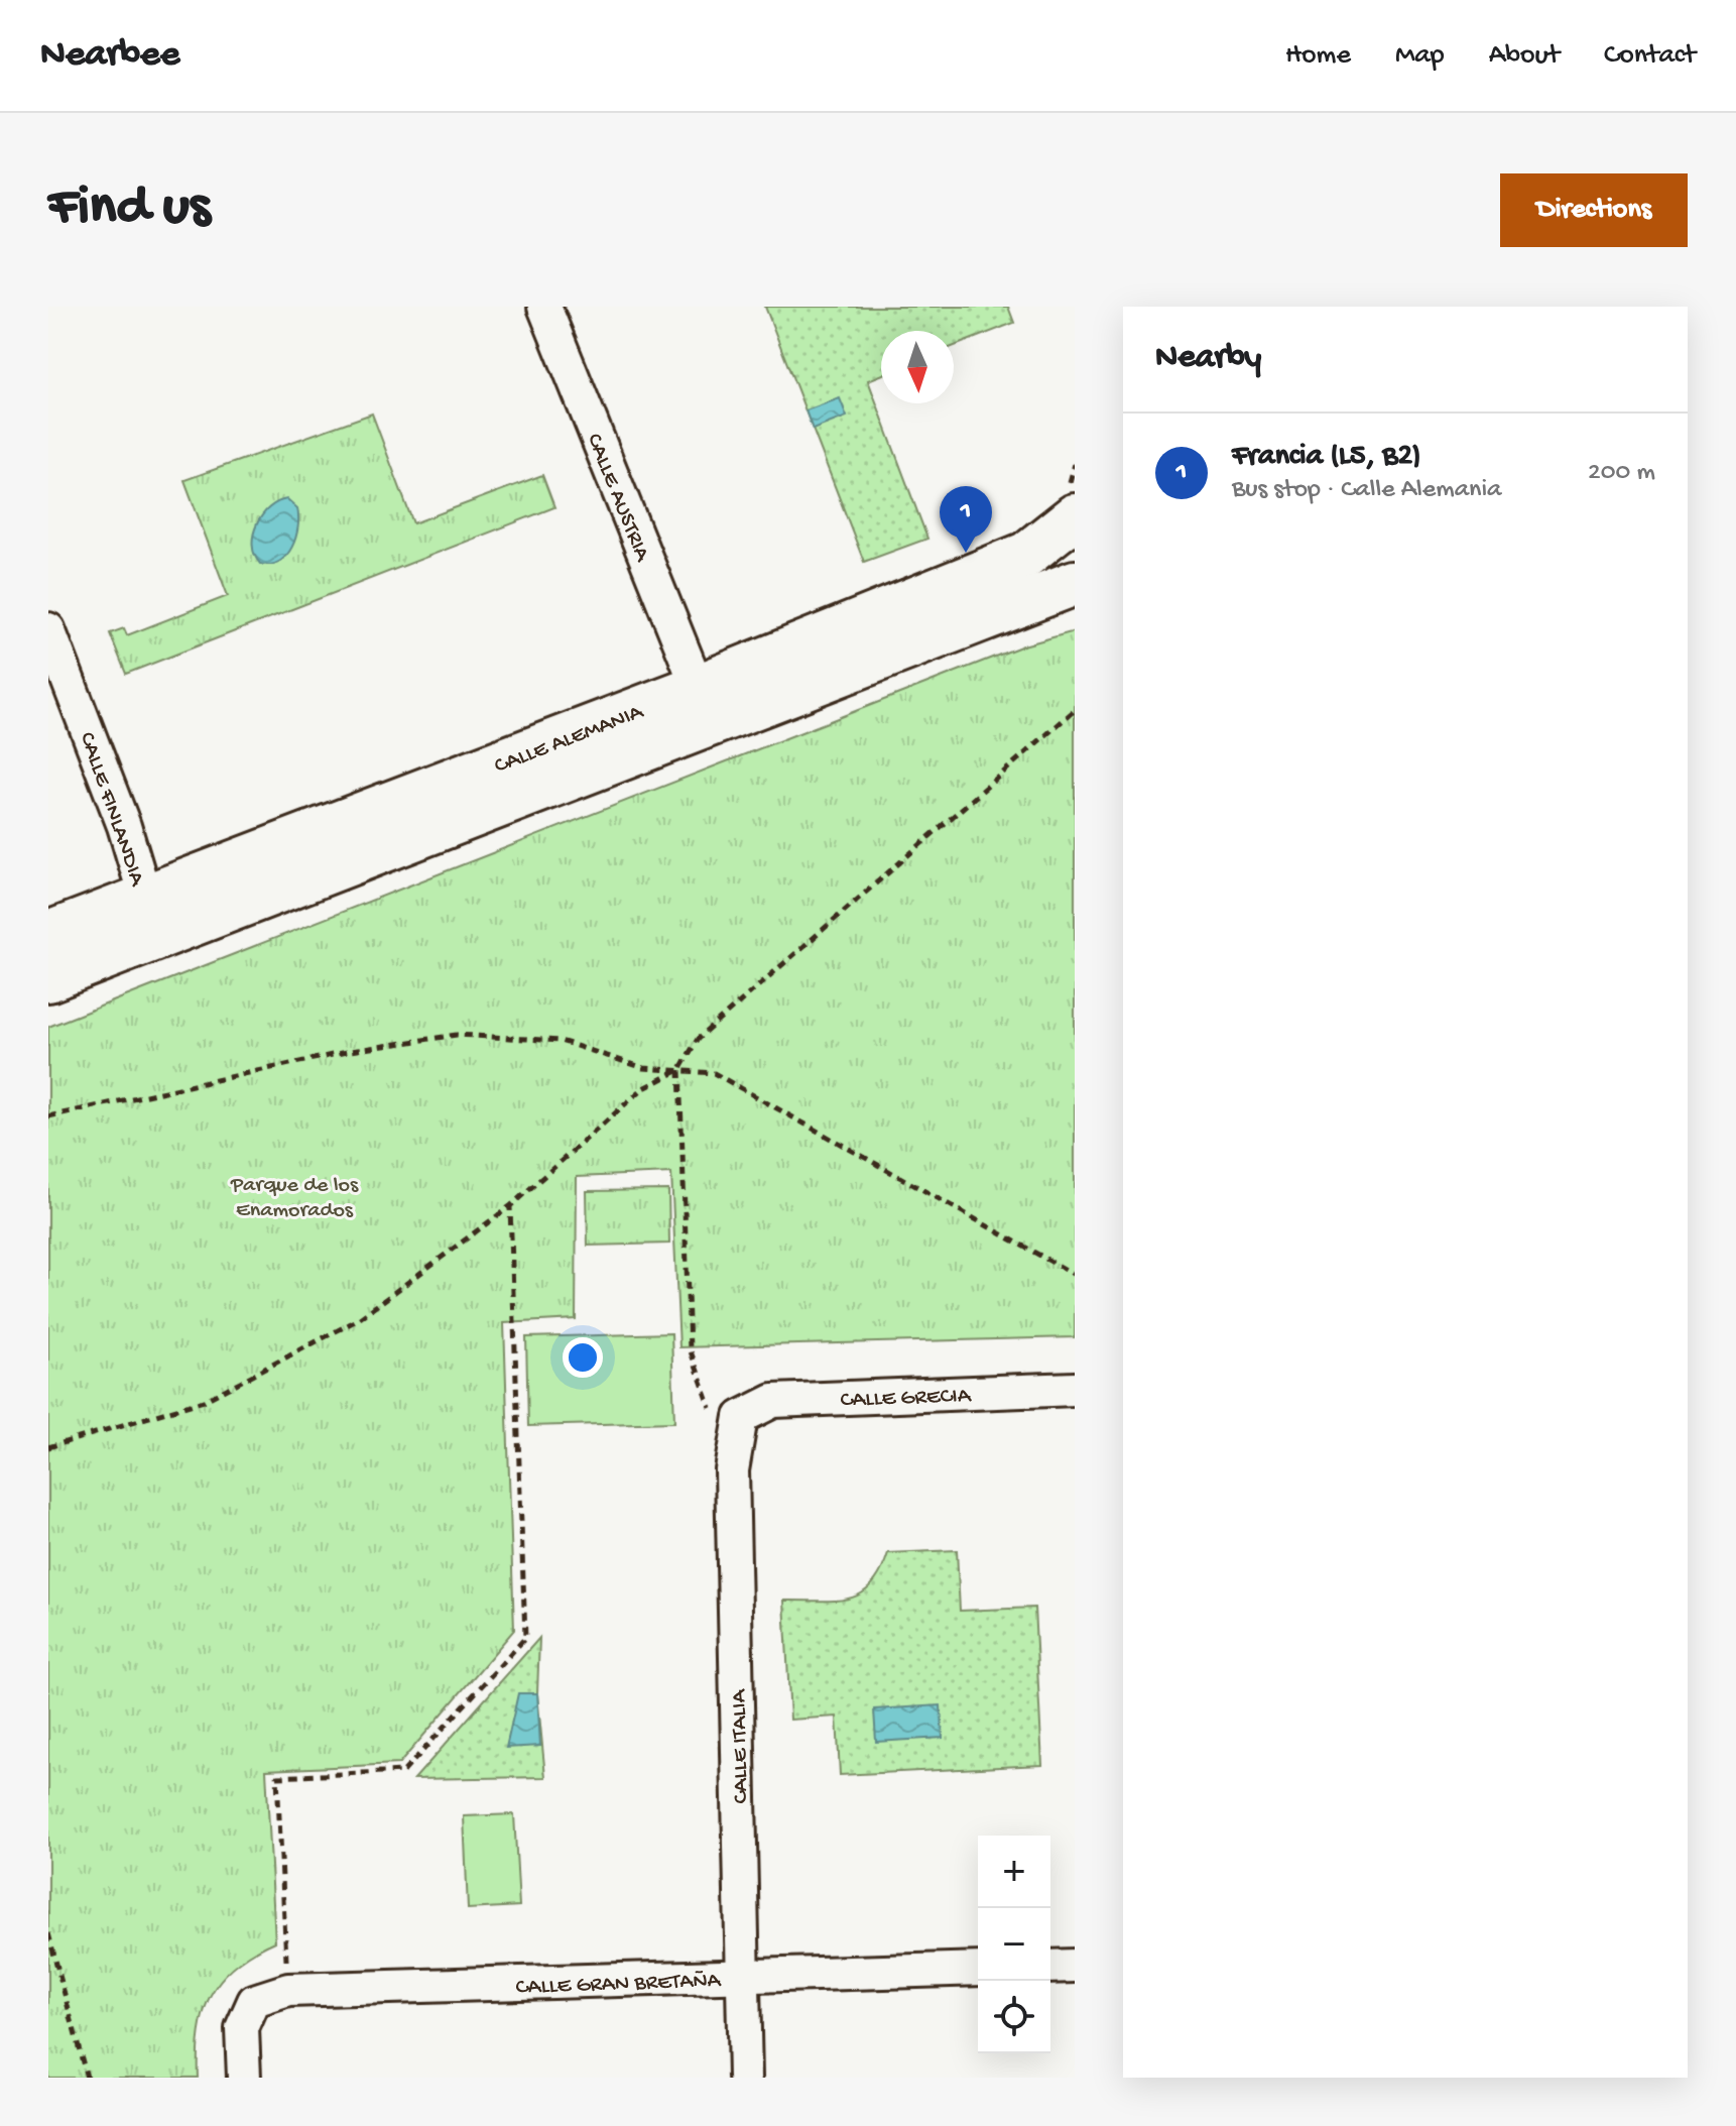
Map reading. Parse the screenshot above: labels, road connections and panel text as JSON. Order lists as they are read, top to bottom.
{
  "streets": {
    "main road": ["CALLE ALEMANIA"],
    "street": [
      "CALLE AUSTRIA",
      "CALLE FINLANDIA",
      "CALLE GRECIA",
      "CALLE ITALIA",
      "CALLE GRAN BRETAÑA"
    ]
  },
  "crossings": [
    ["CALLE AUSTRIA", "CALLE ALEMANIA"],
    ["CALLE ALEMANIA", "CALLE FINLANDIA"],
    ["CALLE GRECIA", "CALLE ITALIA"],
    ["CALLE ITALIA", "CALLE GRAN BRETAÑA"]
  ],
  "parks": ["Parque de los Enamorados"],
  "north": "bottom",
  "page": {
    "header": "Nearbee",
    "nav": [
      "Home",
      "Map",
      "About",
      "Contact"
    ],
    "buttons": "Directions",
    "title": "Find us",
    "heading": "Nearby",
    "list": [
      {
        "mark": "1",
        "name": "Francia (L5, B2)",
        "note": "Bus stop · Calle Alemania",
        "value": "200 m"
      }
    ],
    "pins": "1",
    "map_buttons": ["+", "−"]
  }
}
